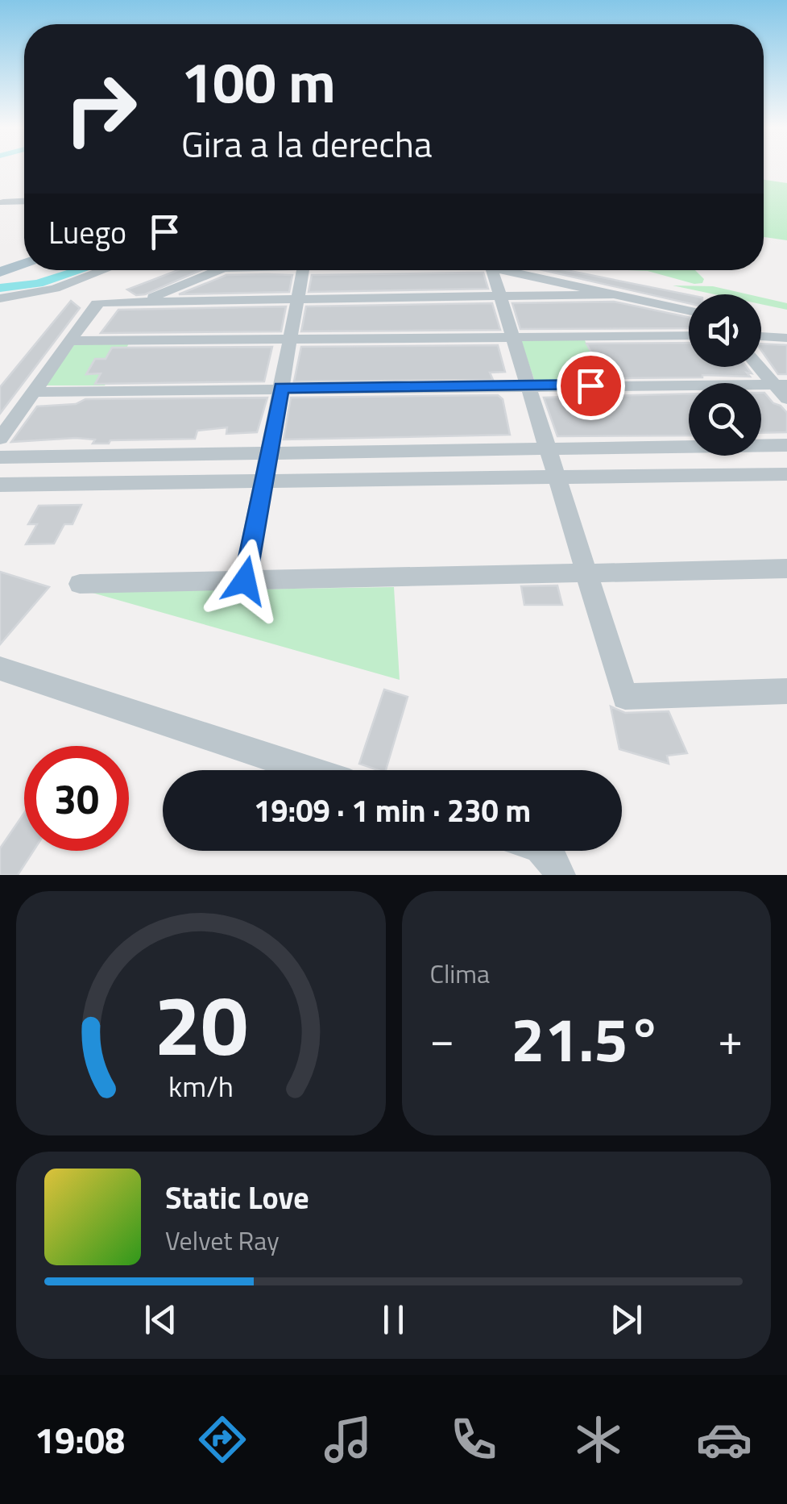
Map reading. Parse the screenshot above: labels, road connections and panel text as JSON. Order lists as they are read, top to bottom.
{
  "page": {
    "turn": ["100 m", "Gira a la derecha"],
    "then": "Luego",
    "limit": "30",
    "trip": "19:09 · 1 min · 230 m",
    "tile": "Clima",
    "heat": ["−", "21.5°", "+"],
    "song": ["Static Love", "Velvet Ray"],
    "tabs": "19:08",
    "gauge": ["20", "km/h"]
  }
}
